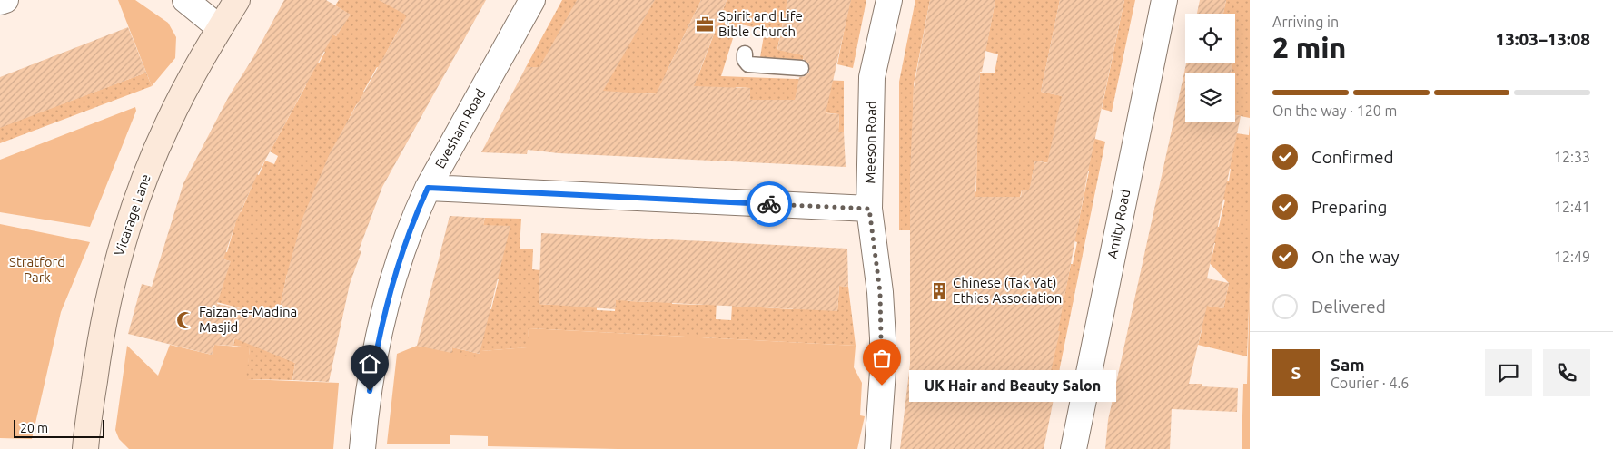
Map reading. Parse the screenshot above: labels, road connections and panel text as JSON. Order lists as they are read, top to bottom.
{
  "streets": {
    "main road": ["Vicarage Lane"],
    "street": ["Evesham Road", "Meeson Road", "Amity Road"]
  },
  "parks": ["Stratford Park"],
  "places": {
    "office": ["Spirit and Life Bible Church"],
    "building": ["Chinese (Tak Yat) Ethics Association"],
    "mosque": ["Faizan-e-Madina Masjid"],
    "other": ["UK Hair and Beauty Salon"]
  },
  "scale_bar": "20 m",
  "page": {
    "heading": ["2 min", "Arriving in", "13:03–13:08"],
    "panel": ["Sam", "Courier · 4.6"],
    "bar": "On the way · 120 m",
    "list": [
      ["Confirmed", "12:33"],
      ["Preparing", "12:41"],
      ["On the way", "12:49"],
      "Delivered"
    ],
    "round": "S",
    "bubble": "UK Hair and Beauty Salon",
    "scale": "20 m"
  }
}
